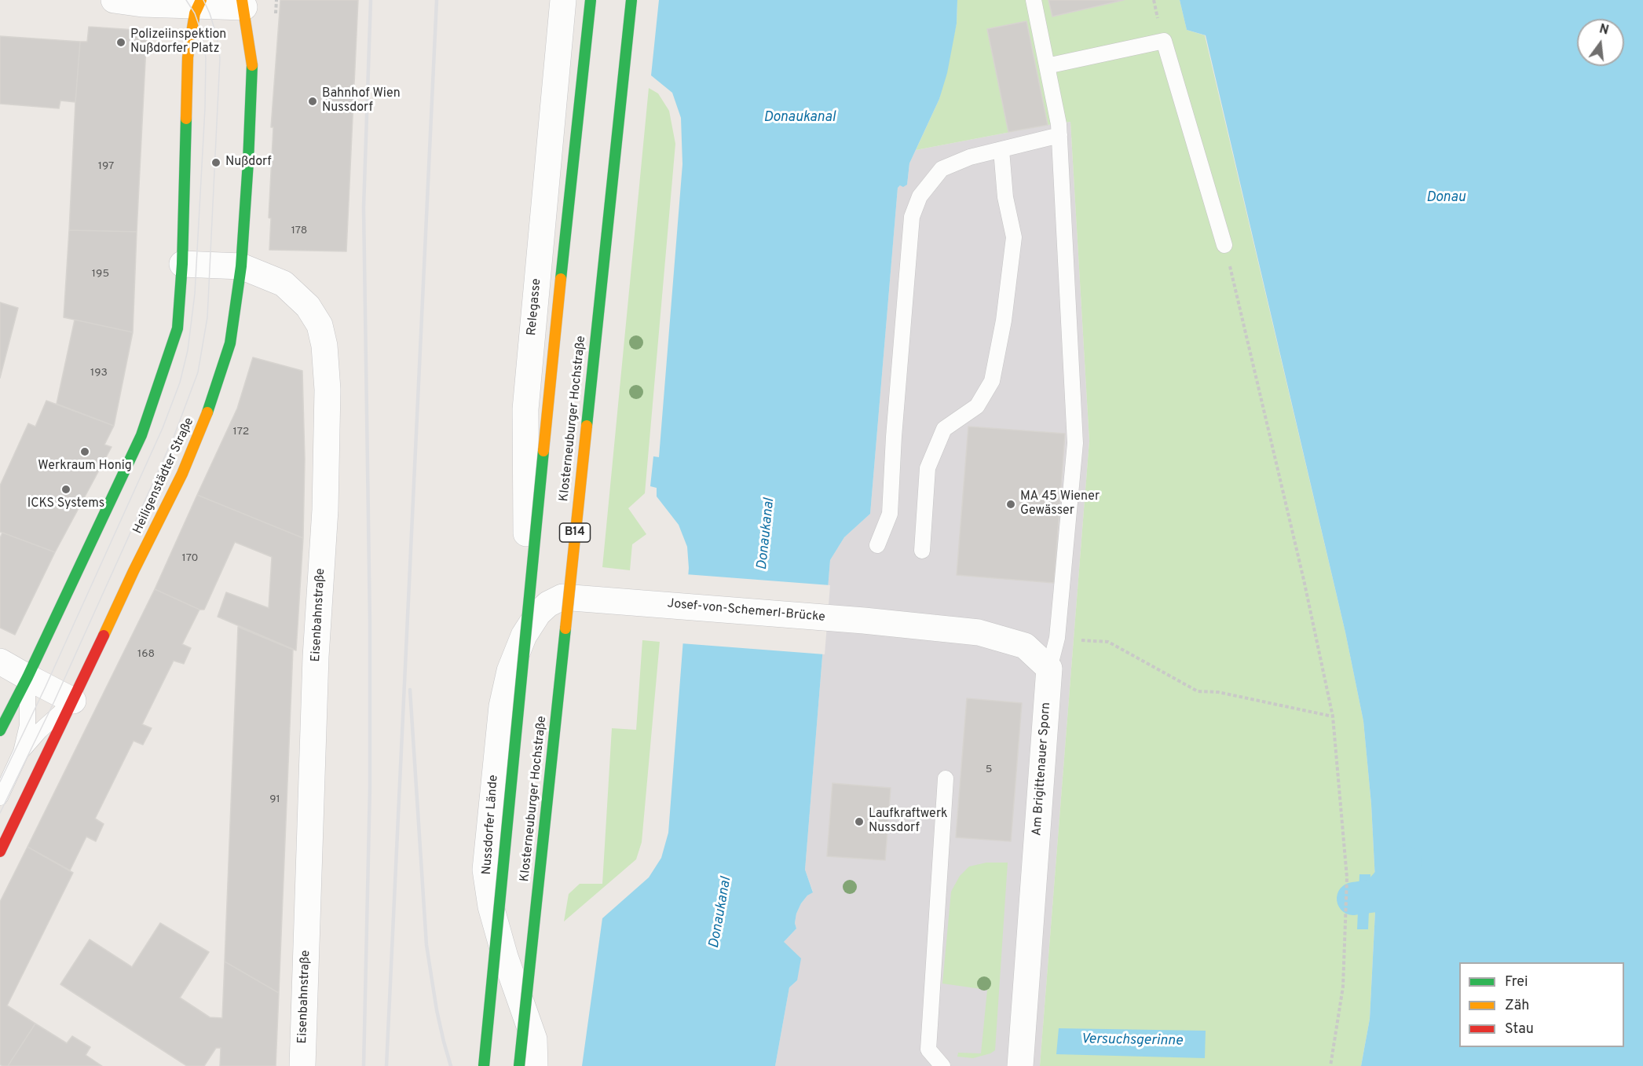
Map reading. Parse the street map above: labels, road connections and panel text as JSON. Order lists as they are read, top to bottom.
{
  "streets": {
    "main road": ["Klosterneuburger Hochstraße", "Heiligenstädter Straße", "B14"],
    "street": [
      "Relegasse",
      "Josef-von-Schemerl-Brücke",
      "Eisenbahnstraße",
      "Am Brigittenauer Sporn",
      "Nussdorfer Lände"
    ]
  },
  "crossings": [
    ["Relegasse", "Josef-von-Schemerl-Brücke"],
    ["Relegasse", "Nussdorfer Lände"],
    ["Heiligenstädter Straße", "Eisenbahnstraße"],
    ["Josef-von-Schemerl-Brücke", "Am Brigittenauer Sporn"],
    ["Josef-von-Schemerl-Brücke", "Nussdorfer Lände"]
  ],
  "water": ["Donaukanal", "Donau", "Versuchsgerinne"],
  "places": [
    "Polizeiinspektion Nußdorfer Platz",
    "Bahnhof Wien Nussdorf",
    "Nußdorf",
    "Werkraum Honig",
    "ICKS Systems",
    "MA 45 Wiener Gewässer",
    "Laufkraftwerk Nussdorf"
  ],
  "house_numbers": [
    "197",
    "178",
    "195",
    "193",
    "172",
    "170",
    "168",
    "5",
    "91"
  ],
  "legend": ["Frei", "Zäh", "Stau"],
  "north": "top"
}
